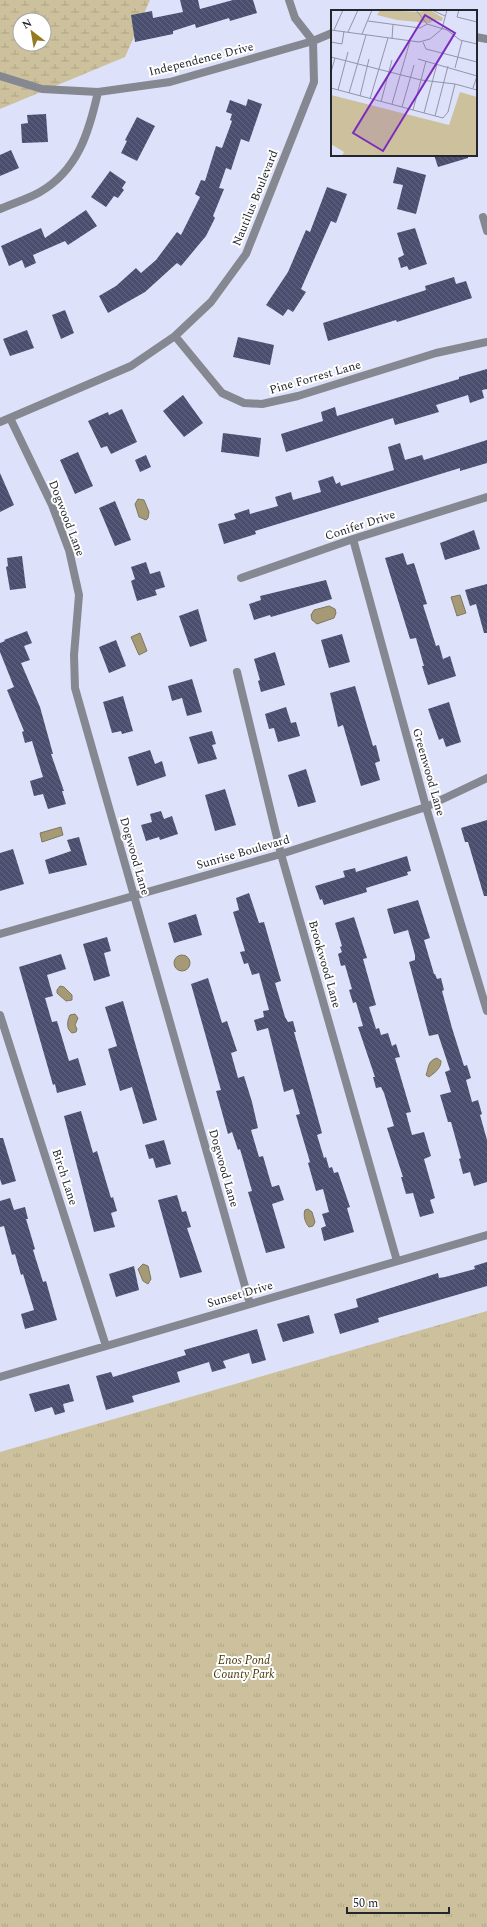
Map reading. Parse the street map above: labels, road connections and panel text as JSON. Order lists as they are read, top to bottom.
{
  "streets": {
    "street": [
      "Independence Drive",
      "Nautilus Boulevard",
      "Pine Forrest Lane",
      "Dogwood Lane",
      "Conifer Drive",
      "Greenwood Lane",
      "Sunrise Boulevard",
      "Brookwood Lane",
      "Birch Lane",
      "Sunset Drive"
    ]
  },
  "crossings": [
    ["Independence Drive", "Nautilus Boulevard"],
    ["Nautilus Boulevard", "Pine Forrest Lane"],
    ["Nautilus Boulevard", "Dogwood Lane"],
    ["Dogwood Lane", "Sunrise Boulevard"],
    ["Dogwood Lane", "Sunset Drive"],
    ["Conifer Drive", "Greenwood Lane"],
    ["Greenwood Lane", "Sunrise Boulevard"],
    ["Sunrise Boulevard", "Brookwood Lane"],
    ["Brookwood Lane", "Sunset Drive"],
    ["Birch Lane", "Sunset Drive"]
  ],
  "parks": ["Enos Pond County Park"],
  "scale_bar": "50 m",
  "north": "top left"
}
